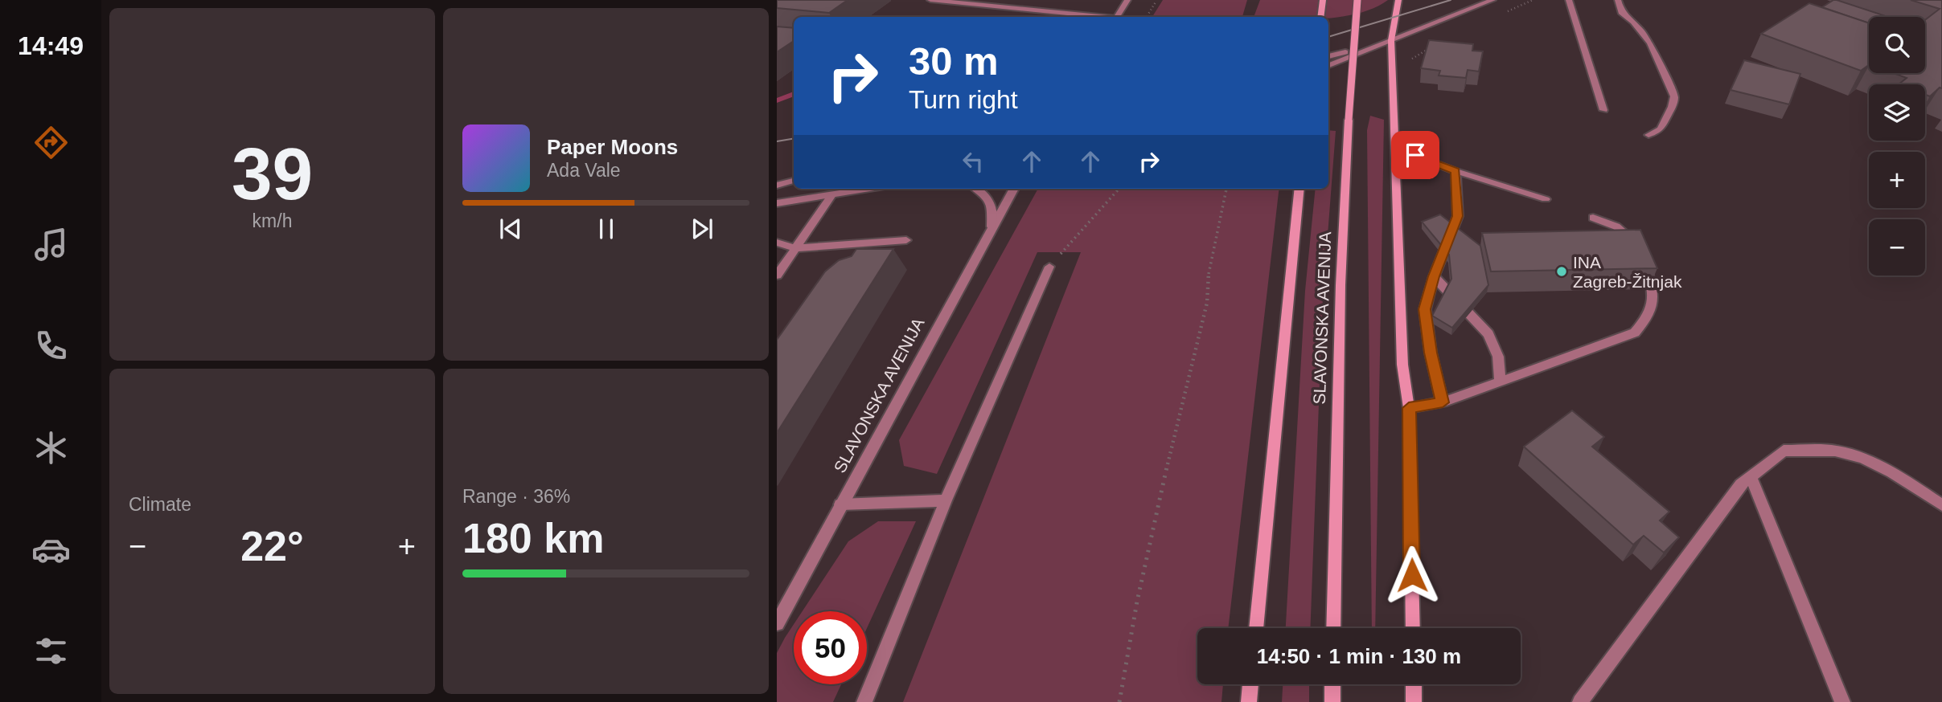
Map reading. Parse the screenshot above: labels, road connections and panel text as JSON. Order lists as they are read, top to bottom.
{
  "streets": {
    "main road": ["SLAVONSKA AVENIJA"]
  },
  "places": ["INA Zagreb-Žitnjak"],
  "page": {
    "tabs": "14:49",
    "tile": [
      ["39", "km/h"],
      "Climate",
      ["Range · 36%", "180 km"]
    ],
    "map_buttons": ["+", "−"],
    "turn": ["30 m", "Turn right"],
    "song": ["Paper Moons", "Ada Vale"],
    "heat": ["−", "22°", "+"],
    "limit": "50",
    "trip": "14:50 · 1 min · 130 m"
  }
}
